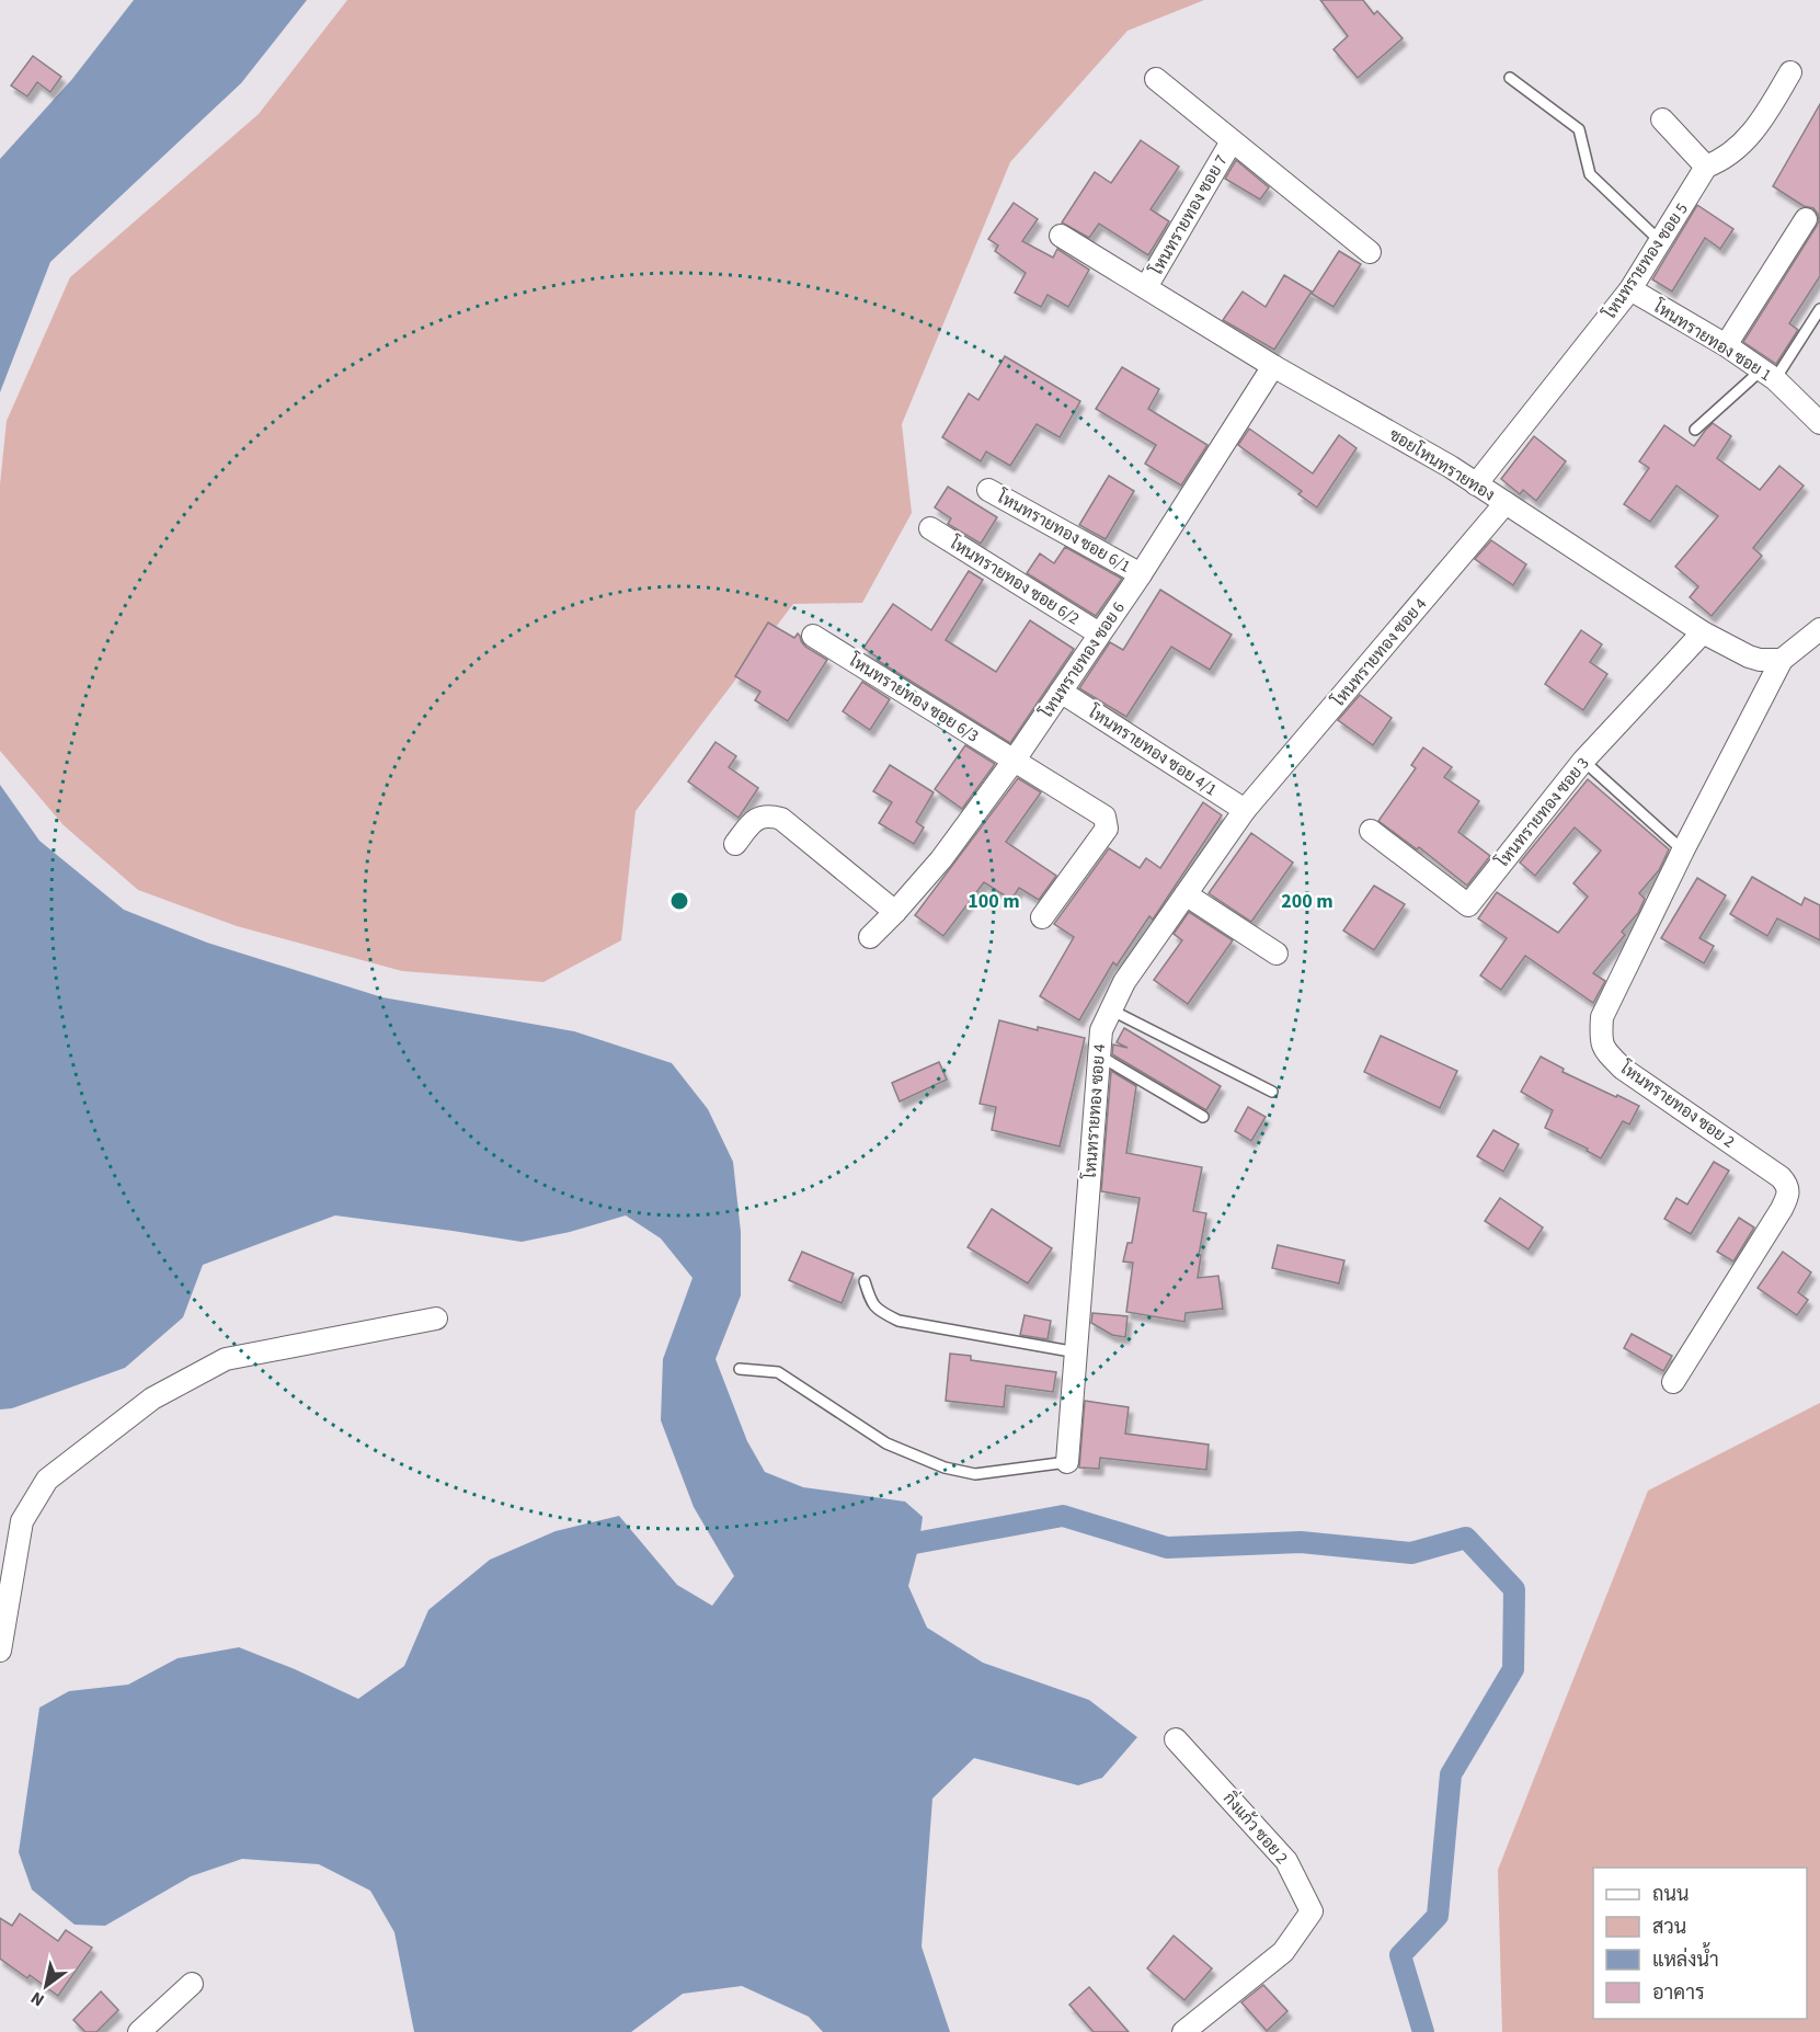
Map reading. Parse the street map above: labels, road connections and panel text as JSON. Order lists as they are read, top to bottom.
{
  "streets": {
    "street": [
      "โหนทรายทอง ซอย 7",
      "โหนทรายทอง ซอย 5",
      "โหนทรายทอง ซอย 1",
      "ซอยโหนทรายทอง",
      "โหนทรายทอง ซอย 6/1",
      "โหนทรายทอง ซอย 6/2",
      "โหนทรายทอง ซอย 4",
      "โหนทรายทอง ซอย 6",
      "โหนทรายทอง ซอย 6/3",
      "โหนทรายทอง ซอย 4/1",
      "โหนทรายทอง ซอย 3",
      "โหนทรายทอง ซอย 2",
      "กิ่งแก้ว ซอย 2"
    ]
  },
  "crossings": [
    ["โหนทรายทอง ซอย 7", "ซอยโหนทรายทอง"],
    ["โหนทรายทอง ซอย 5", "โหนทรายทอง ซอย 1"],
    ["โหนทรายทอง ซอย 5", "ซอยโหนทรายทอง"],
    ["ซอยโหนทรายทอง", "โหนทรายทอง ซอย 4"],
    ["ซอยโหนทรายทอง", "โหนทรายทอง ซอย 6"],
    ["ซอยโหนทรายทอง", "โหนทรายทอง ซอย 3"],
    ["ซอยโหนทรายทอง", "โหนทรายทอง ซอย 2"],
    ["โหนทรายทอง ซอย 6/1", "โหนทรายทอง ซอย 6"],
    ["โหนทรายทอง ซอย 6/2", "โหนทรายทอง ซอย 6"],
    ["โหนทรายทอง ซอย 4", "โหนทรายทอง ซอย 4/1"],
    ["โหนทรายทอง ซอย 6", "โหนทรายทอง ซอย 6/3"],
    ["โหนทรายทอง ซอย 6", "โหนทรายทอง ซอย 4/1"]
  ],
  "legend": [
    "ถนน",
    "สวน",
    "แหล่งน้ำ",
    "อาคาร"
  ],
  "north": "bottom left",
  "rings": ["100 m", "200 m"]
}
